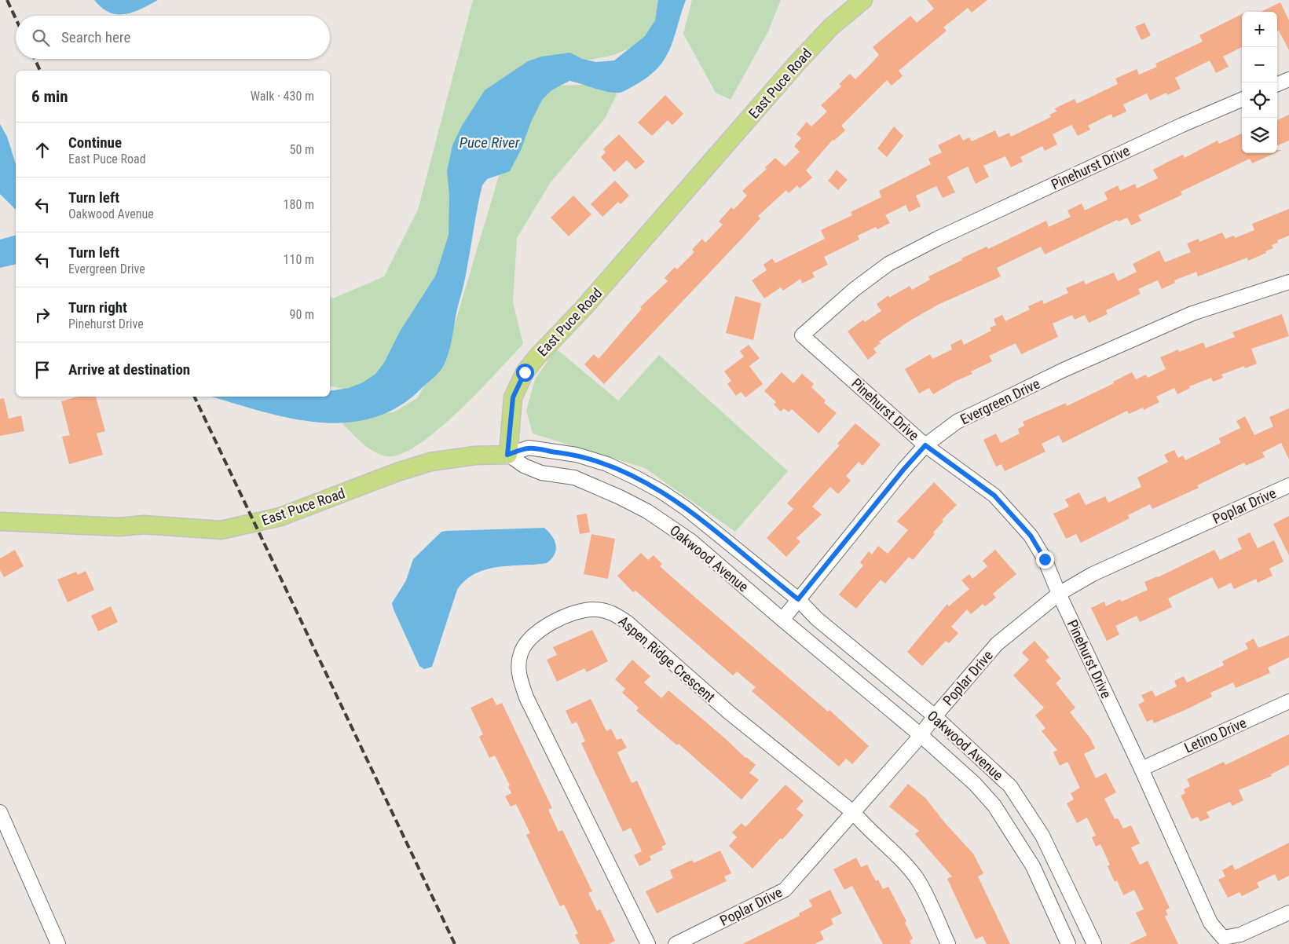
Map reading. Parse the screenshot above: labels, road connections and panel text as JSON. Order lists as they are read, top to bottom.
{
  "streets": {
    "main road": ["East Puce Road"],
    "street": [
      "Pinehurst Drive",
      "Evergreen Drive",
      "Poplar Drive",
      "Oakwood Avenue",
      "Aspen Ridge Crescent",
      "Letino Drive"
    ]
  },
  "crossings": [
    ["East Puce Road", "Oakwood Avenue"],
    ["Pinehurst Drive", "Evergreen Drive"],
    ["Pinehurst Drive", "Poplar Drive"],
    ["Pinehurst Drive", "Letino Drive"],
    ["Evergreen Drive", "Oakwood Avenue"],
    ["Poplar Drive", "Oakwood Avenue"],
    ["Poplar Drive", "Aspen Ridge Crescent"]
  ],
  "water": ["Puce River"],
  "page": {
    "map_buttons": ["+", "−"],
    "search": "Search here",
    "heading": ["6 min", "Walk · 430 m"],
    "list": [
      ["Continue", "East Puce Road", "50 m"],
      ["Turn left", "Oakwood Avenue", "180 m"],
      ["Turn left", "Evergreen Drive", "110 m"],
      ["Turn right", "Pinehurst Drive", "90 m"],
      "Arrive at destination"
    ]
  }
}
